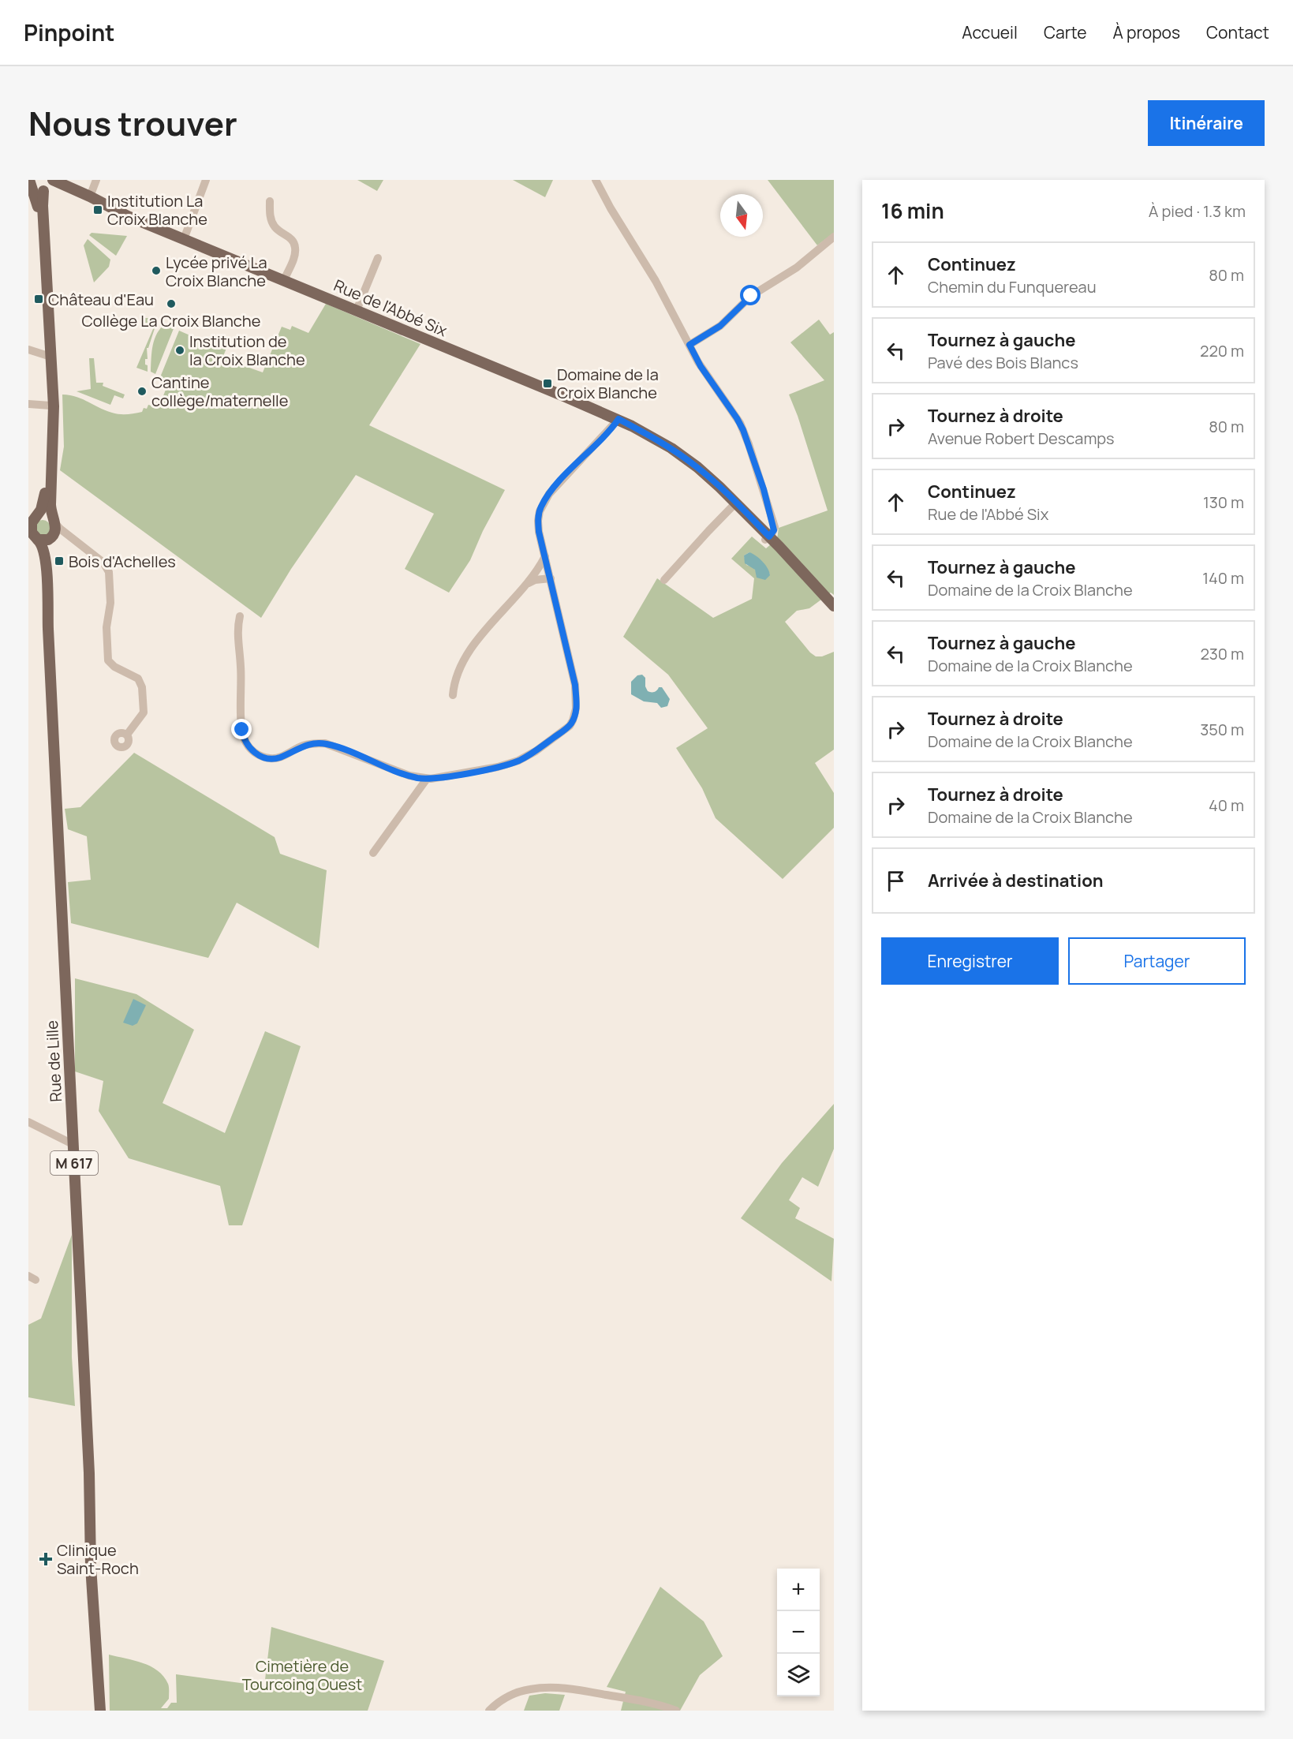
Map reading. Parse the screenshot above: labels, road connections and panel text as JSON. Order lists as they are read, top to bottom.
{
  "streets": {
    "main road": ["Rue de l'Abbé Six", "Rue de Lille", "M 617"]
  },
  "crossings": [
    ["Rue de l'Abbé Six", "Rue de Lille"]
  ],
  "parks": ["Cimetière de Tourcoing Ouest"],
  "places": {
    "transit": [
      "Institution La Croix Blanche",
      "Château d'Eau",
      "Domaine de la Croix Blanche",
      "Bois d'Achelles"
    ],
    "other": [
      "Lycée privé La Croix Blanche",
      "Collège La Croix Blanche",
      "Institution de la Croix Blanche",
      "Cantine collège/maternelle"
    ],
    "health": ["Clinique Saint-Roch"]
  },
  "north": "bottom",
  "page": {
    "header": "Pinpoint",
    "nav": [
      "Accueil",
      "Carte",
      "À propos",
      "Contact"
    ],
    "title": "Nous trouver",
    "buttons": [
      "Itinéraire",
      ["Enregistrer", "Partager"]
    ],
    "heading": ["16 min", "À pied · 1.3 km"],
    "list": [
      ["Continuez", "Chemin du Funquereau", "80 m"],
      ["Tournez à gauche", "Pavé des Bois Blancs", "220 m"],
      ["Tournez à droite", "Avenue Robert Descamps", "80 m"],
      ["Continuez", "Rue de l'Abbé Six", "130 m"],
      ["Tournez à gauche", "Domaine de la Croix Blanche", "140 m"],
      ["Tournez à gauche", "Domaine de la Croix Blanche", "230 m"],
      ["Tournez à droite", "Domaine de la Croix Blanche", "350 m"],
      ["Tournez à droite", "Domaine de la Croix Blanche", "40 m"],
      "Arrivée à destination"
    ],
    "map_buttons": ["+", "−"]
  }
}
